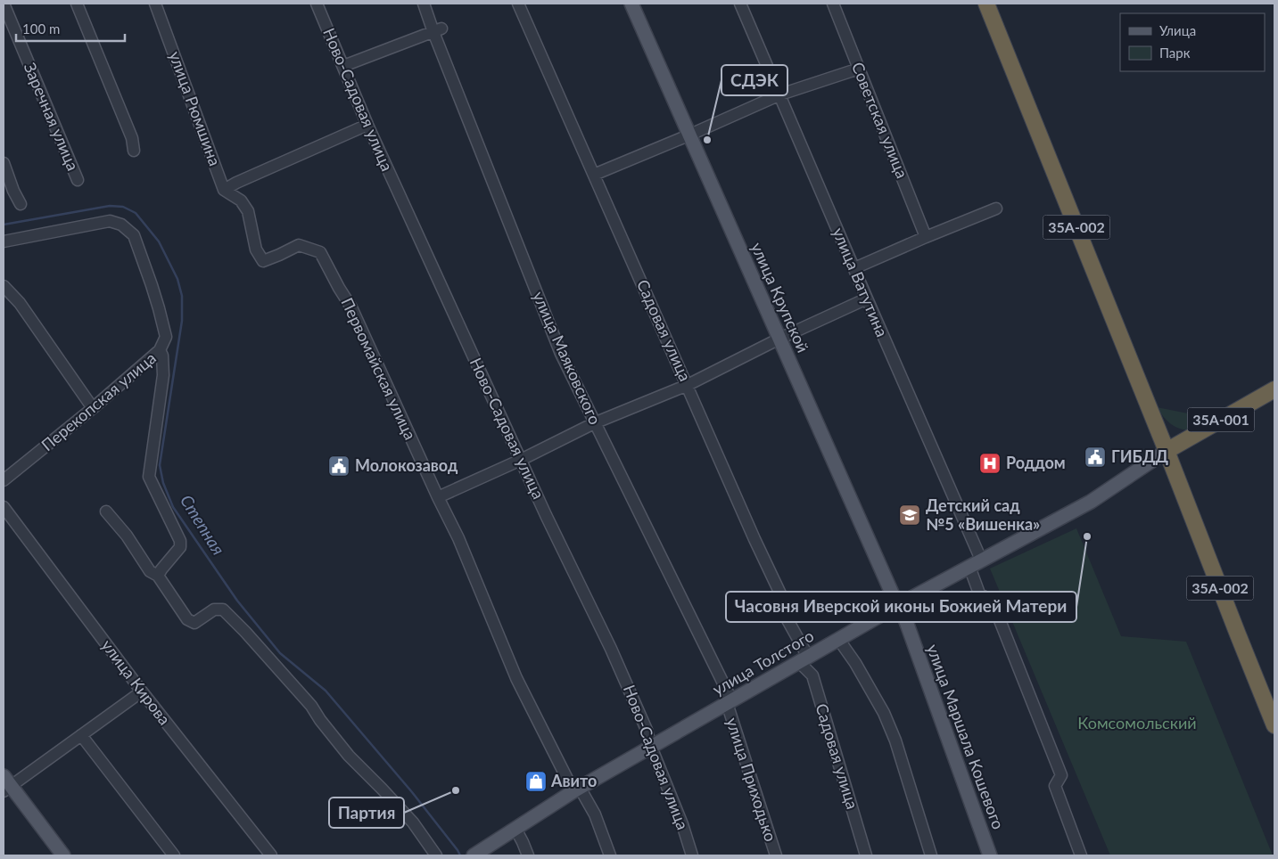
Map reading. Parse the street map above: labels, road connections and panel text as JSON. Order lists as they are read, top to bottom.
{
  "streets": {
    "highway": ["35А-002", "35А-001"],
    "main road": ["улица Крупской", "улица Толстого", "улица Маршала Кошевого"],
    "street": [
      "Ново-Садовая улица",
      "улица Рюмшина",
      "Заречная улица",
      "Советская улица",
      "улица Ватутина",
      "Садовая улица",
      "улица Маяковского",
      "Первомайская улица",
      "Перекопская улица",
      "улица Кирова",
      "улица Приходько"
    ]
  },
  "crossings": [
    ["Ново-Садовая улица", "улица Толстого"],
    ["улица Рюмшина", "Первомайская улица"],
    ["35А-002", "35А-001"],
    ["35А-002", "улица Толстого"],
    ["улица Ватутина", "улица Толстого"],
    ["улица Крупской", "улица Толстого"],
    ["улица Крупской", "улица Маршала Кошевого"],
    ["Садовая улица", "улица Толстого"],
    ["улица Маяковского", "улица Толстого"],
    ["улица Маяковского", "улица Приходько"],
    ["Первомайская улица", "улица Толстого"],
    ["35А-001", "улица Толстого"],
    ["улица Толстого", "улица Маршала Кошевого"],
    ["улица Толстого", "улица Приходько"]
  ],
  "water": ["Степная"],
  "parks": ["Комсомольский"],
  "places": {
    "other": ["СДЭК", "Часовня Иверской иконы Божией Матери", "Партия"],
    "public building": ["ГИБДД", "Молокозавод"],
    "hospital": ["Роддом"],
    "school or university": ["Детский сад №5 «Вишенка»"],
    "shop": ["Авито"]
  },
  "legend": ["Улица", "Парк"],
  "scale_bar": "100 m"
}
